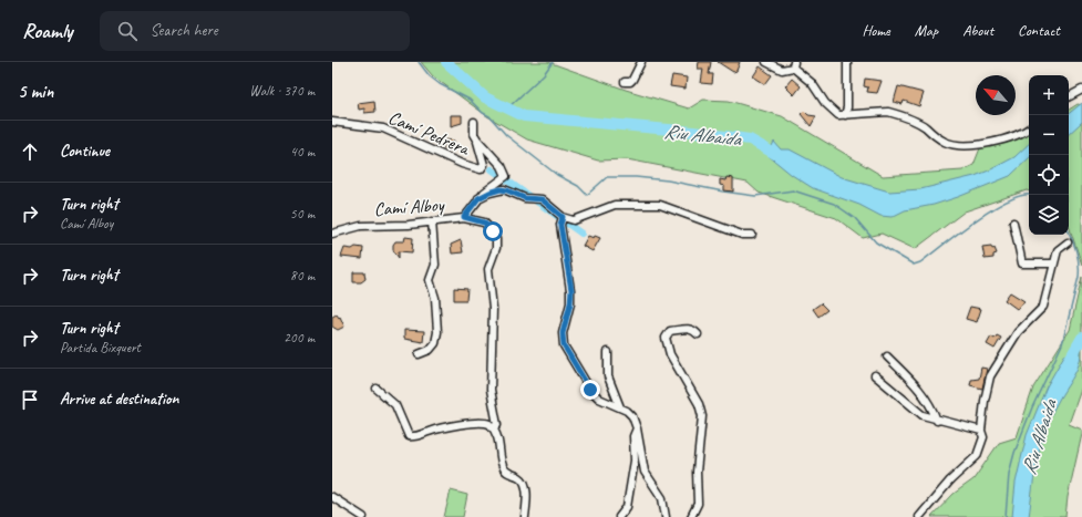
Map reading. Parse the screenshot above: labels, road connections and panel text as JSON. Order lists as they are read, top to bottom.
{
  "streets": {
    "street": ["Camí Pedrera", "Camí Alboy"]
  },
  "crossings": [
    ["Camí Pedrera", "Camí Alboy"]
  ],
  "water": ["Riu Albaida"],
  "north": "top left",
  "page": {
    "header": "Roamly",
    "search": "Search here",
    "nav": [
      "Home",
      "Map",
      "About",
      "Contact"
    ],
    "heading": ["5 min", "Walk · 370 m"],
    "map_buttons": ["+", "−"],
    "list": [
      ["Continue", "40 m"],
      ["Turn right", "Camí Alboy", "50 m"],
      ["Turn right", "80 m"],
      ["Turn right", "Partida Bixquert", "200 m"],
      "Arrive at destination"
    ]
  }
}
